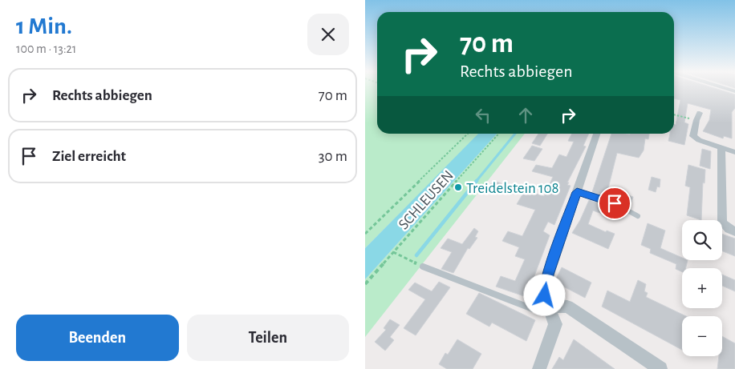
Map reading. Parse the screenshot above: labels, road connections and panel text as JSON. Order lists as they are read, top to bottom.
{
  "streets": {
    "path": ["SCHLEUSEN"]
  },
  "places": ["Treidelstein 108"],
  "page": {
    "heading": ["1 Min.", "100 m · 13:21"],
    "turn": ["70 m", "Rechts abbiegen"],
    "list": [
      {
        "name": "Rechts abbiegen",
        "value": "70 m"
      },
      {
        "name": "Ziel erreicht",
        "value": "30 m"
      }
    ],
    "map_buttons": ["+", "−"],
    "buttons": ["Beenden", "Teilen"]
  }
}
